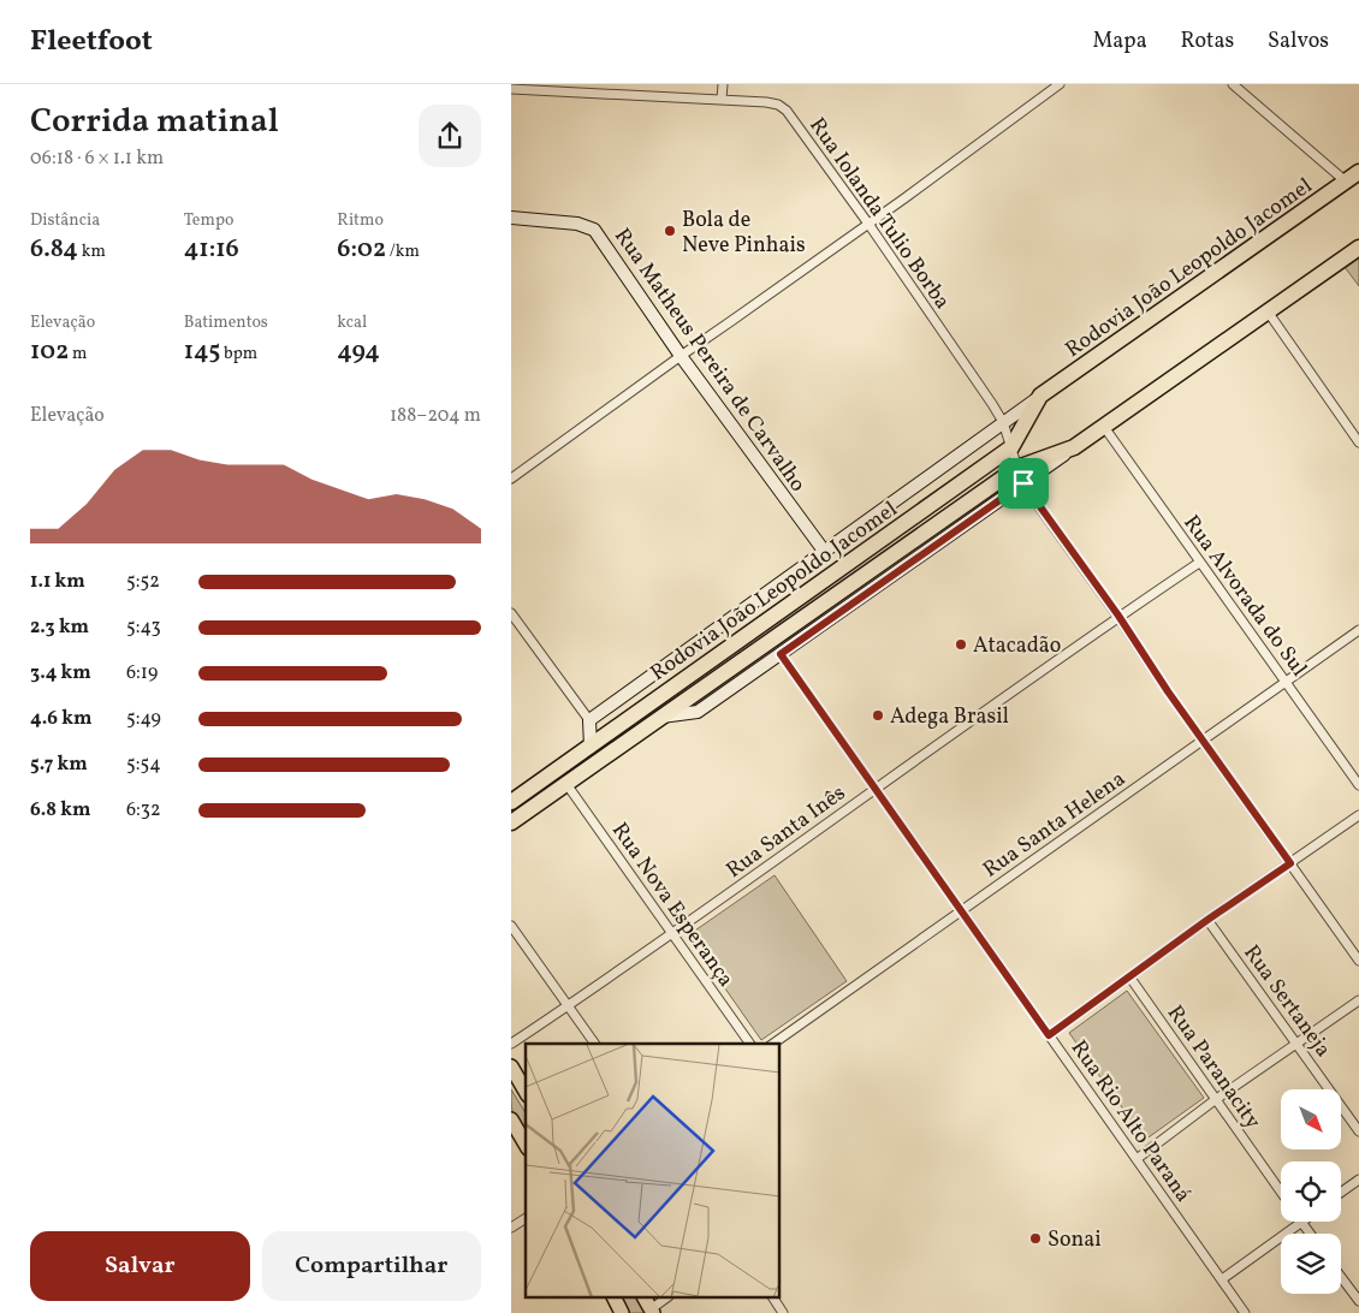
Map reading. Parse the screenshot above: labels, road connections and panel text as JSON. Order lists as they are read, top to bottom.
{
  "streets": {
    "highway": ["Rodovia João Leopoldo Jacomel"],
    "street": [
      "Rua Iolanda Tulio Borba",
      "Rua Matheus Pereira de Carvalho",
      "Rua Alvorada do Sul",
      "Rua Santa Helena",
      "Rua Santa Inês",
      "Rua Nova Esperança",
      "Rua Sertaneja",
      "Rua Paranacity",
      "Rua Rio Alto Paraná"
    ]
  },
  "crossings": [
    ["Rua Iolanda Tulio Borba", "Rodovia João Leopoldo Jacomel"],
    ["Rua Iolanda Tulio Borba", "Rua Santa Helena"],
    ["Rua Iolanda Tulio Borba", "Rua Santa Inês"],
    ["Rodovia João Leopoldo Jacomel", "Rua Matheus Pereira de Carvalho"],
    ["Rodovia João Leopoldo Jacomel", "Rua Alvorada do Sul"],
    ["Rodovia João Leopoldo Jacomel", "Rua Nova Esperança"],
    ["Rodovia João Leopoldo Jacomel", "Rua Rio Alto Paraná"],
    ["Rua Alvorada do Sul", "Rua Santa Helena"],
    ["Rua Alvorada do Sul", "Rua Santa Inês"],
    ["Rua Santa Helena", "Rua Rio Alto Paraná"],
    ["Rua Santa Inês", "Rua Nova Esperança"],
    ["Rua Santa Inês", "Rua Rio Alto Paraná"]
  ],
  "places": [
    "Bola de Neve Pinhais",
    "Atacadão",
    "Adega Brasil",
    "Sonai"
  ],
  "north": "bottom right",
  "page": {
    "header": "Fleetfoot",
    "nav": ["Mapa", "Rotas", "Salvos"],
    "heading": ["Corrida matinal", "06:18 · 6 × 1.1 km"],
    "stats": [
      ["Distância", "6.84 km"],
      ["Tempo", "41:16"],
      ["Ritmo", "6:02 /km"],
      ["Elevação", "102 m"],
      ["Batimentos", "145 bpm"],
      ["kcal", "494"]
    ],
    "chart": ["Elevação", "188–204 m"],
    "list": [
      {
        "name": "1.1 km",
        "note": "5:52"
      },
      {
        "name": "2.3 km",
        "note": "5:43"
      },
      {
        "name": "3.4 km",
        "note": "6:19"
      },
      {
        "name": "4.6 km",
        "note": "5:49"
      },
      {
        "name": "5.7 km",
        "note": "5:54"
      },
      {
        "name": "6.8 km",
        "note": "6:32"
      }
    ],
    "buttons": ["Salvar", "Compartilhar"]
  }
}
